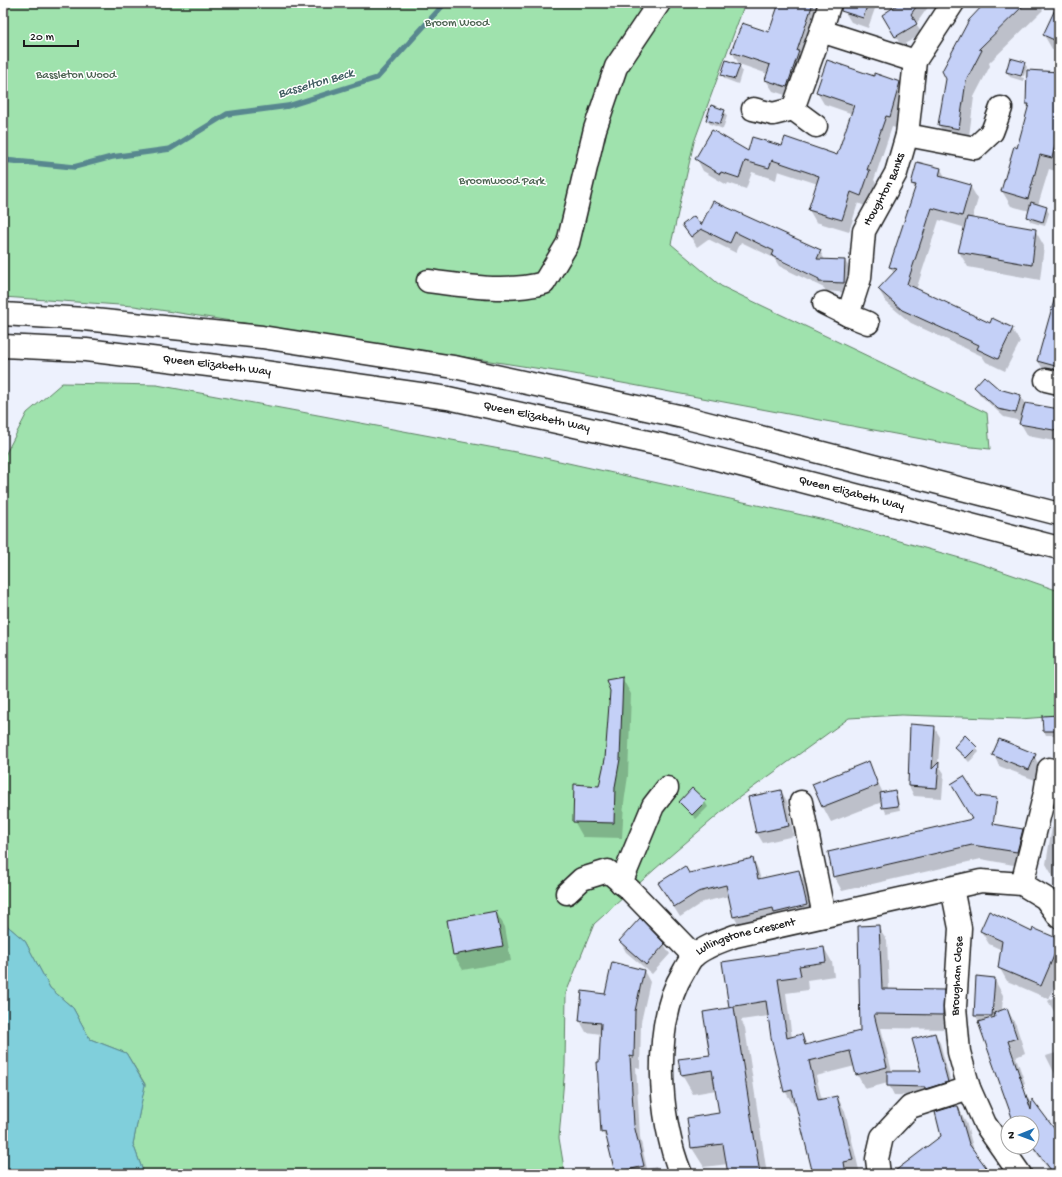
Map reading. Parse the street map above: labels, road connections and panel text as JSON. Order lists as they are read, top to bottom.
{
  "streets": {
    "street": [
      "Houghton Banks",
      "Queen Elizabeth Way",
      "Lullingstone Crescent",
      "Brougham Close"
    ]
  },
  "crossings": [
    ["Lullingstone Crescent", "Brougham Close"]
  ],
  "water": ["Basselton Beck"],
  "parks": ["Broom Wood", "Bassleton Wood", "Broomwood Park"],
  "scale_bar": "20 m",
  "north": "left"
}
